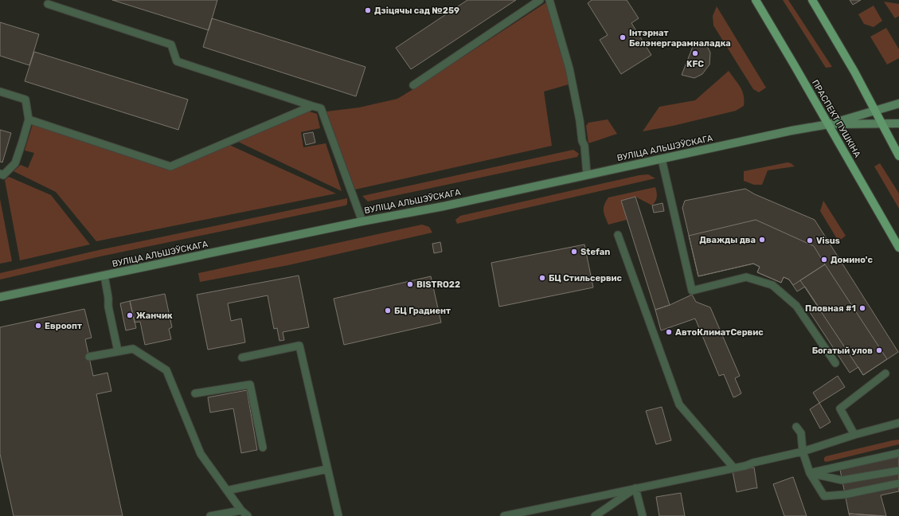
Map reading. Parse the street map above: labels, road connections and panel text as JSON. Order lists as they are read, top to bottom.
{
  "streets": {
    "main road": ["ПРАСПЕКТ ПУШКІНА", "ВУЛІЦА АЛЬШЭЎСКАГА"]
  },
  "crossings": [
    ["ПРАСПЕКТ ПУШКІНА", "ВУЛІЦА АЛЬШЭЎСКАГА"]
  ],
  "places": [
    "Дзіцячы сад №259",
    "Інтэрнат Белэнергарамналадка",
    "KFC",
    "Дважды два",
    "Visus",
    "Stefan",
    "Домино'c",
    "БЦ Стильсервис",
    "BISTRO22",
    "Пловная #1",
    "БЦ Градиент",
    "Жанчик",
    "Евроопт",
    "АвтоКлиматСервис",
    "Богатый улов"
  ]
}
